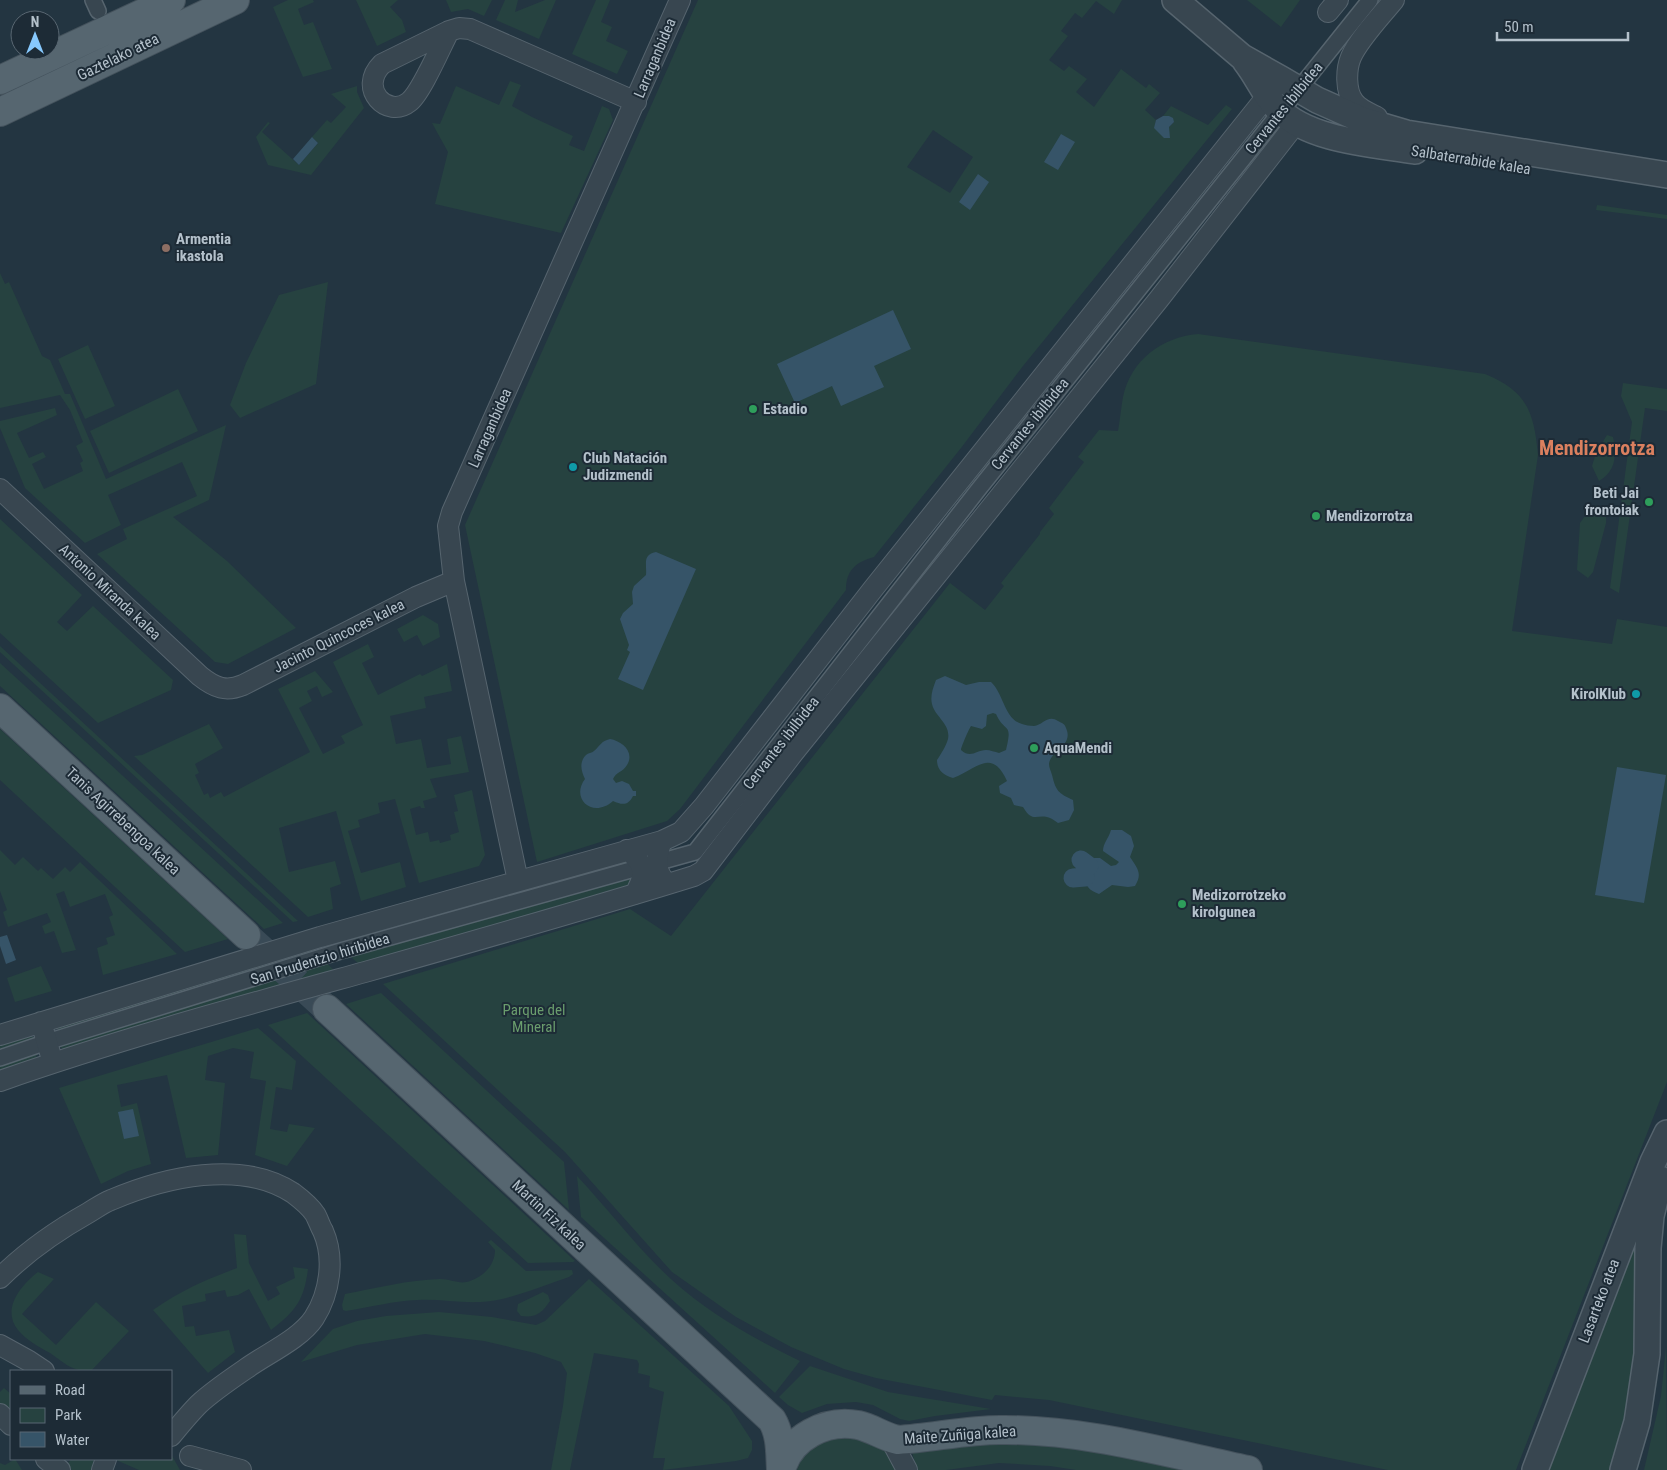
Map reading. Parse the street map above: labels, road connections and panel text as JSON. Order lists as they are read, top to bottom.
{
  "streets": {
    "main road": [
      "Gaztelako atea",
      "Tanis Agirrebengoa kalea",
      "Martin Fiz kalea",
      "Maite Zuñiga kalea"
    ],
    "street": [
      "Larraganbidea",
      "Cervantes ibilbidea",
      "Salbaterrabide kalea",
      "Antonio Miranda kalea",
      "Jacinto Quincoces kalea",
      "San Prudentzio hiribidea",
      "Lasarteko atea"
    ]
  },
  "crossings": [
    ["Larraganbidea", "Jacinto Quincoces kalea"],
    ["Larraganbidea", "San Prudentzio hiribidea"],
    ["Cervantes ibilbidea", "Salbaterrabide kalea"],
    ["Cervantes ibilbidea", "San Prudentzio hiribidea"],
    ["Antonio Miranda kalea", "Jacinto Quincoces kalea"],
    ["Martin Fiz kalea", "Maite Zuñiga kalea"]
  ],
  "districts": ["Mendizorrotza"],
  "parks": ["Parque del Mineral"],
  "places": [
    "Armentia ikastola",
    "Estadio",
    "Club Natación Judizmendi",
    "Beti Jai frontoiak",
    "Mendizorrotza",
    "KirolKlub",
    "AquaMendi",
    "Medizorrotzeko kirolgunea"
  ],
  "legend": ["Road", "Park", "Water"],
  "scale_bar": "50 m",
  "north": "top"
}
